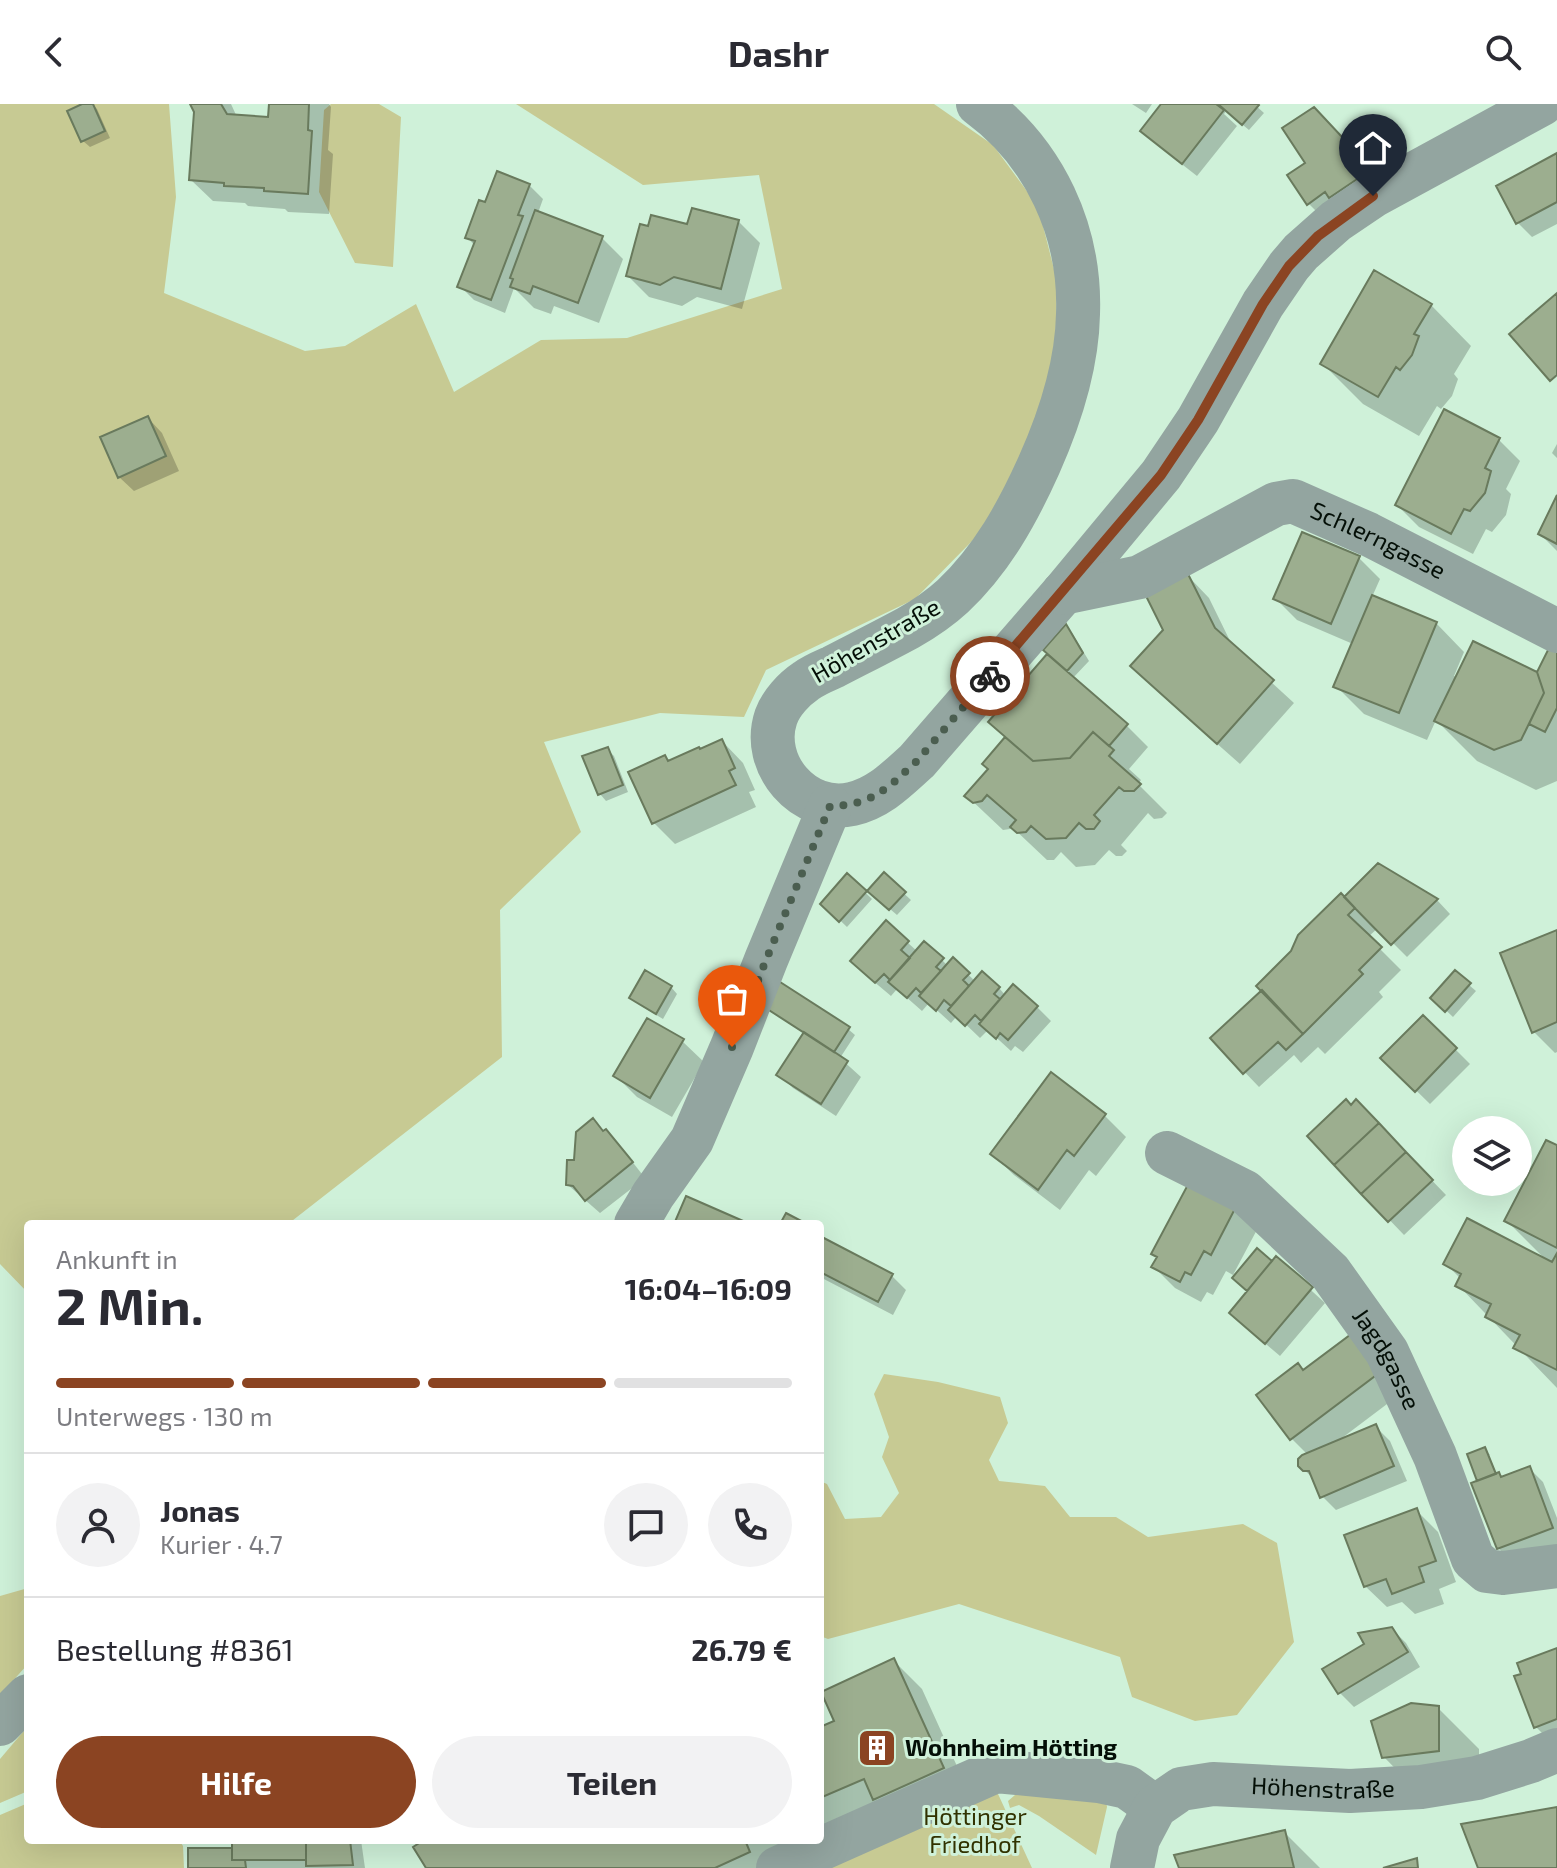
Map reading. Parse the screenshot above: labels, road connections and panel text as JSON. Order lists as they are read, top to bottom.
{
  "streets": {
    "street": ["Schlerngasse", "Höhenstraße", "Jagdgasse"]
  },
  "parks": ["Höttinger Friedhof"],
  "places": {
    "building": ["Wohnheim Hötting"]
  },
  "page": {
    "header": "Dashr",
    "heading": ["2 Min.", "Ankunft in", "16:04–16:09"],
    "panel": [
      "Jonas",
      "Kurier · 4.7",
      "Bestellung #8361",
      "26.79 €"
    ],
    "bar": "Unterwegs · 130 m",
    "buttons": ["Hilfe", "Teilen"]
  }
}
